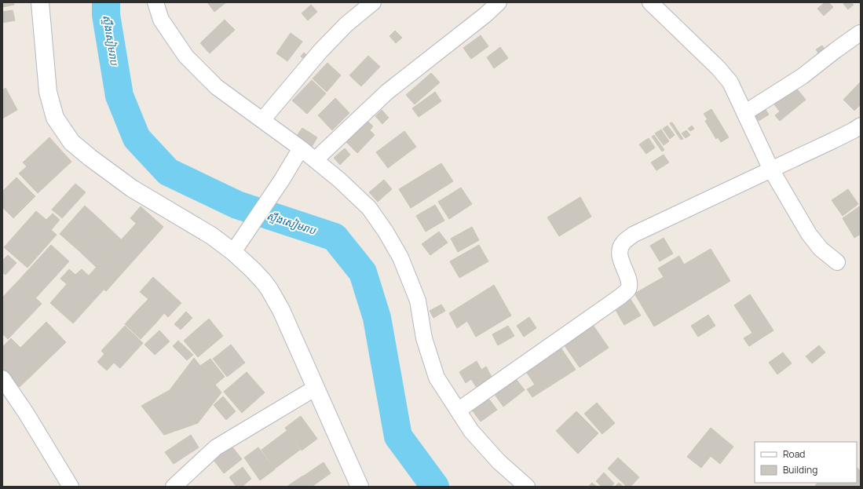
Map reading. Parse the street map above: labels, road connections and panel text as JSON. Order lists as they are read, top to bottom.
{
  "water": ["ស្ទឹងសៀមរាប"],
  "legend": ["Road", "Building"]
}
